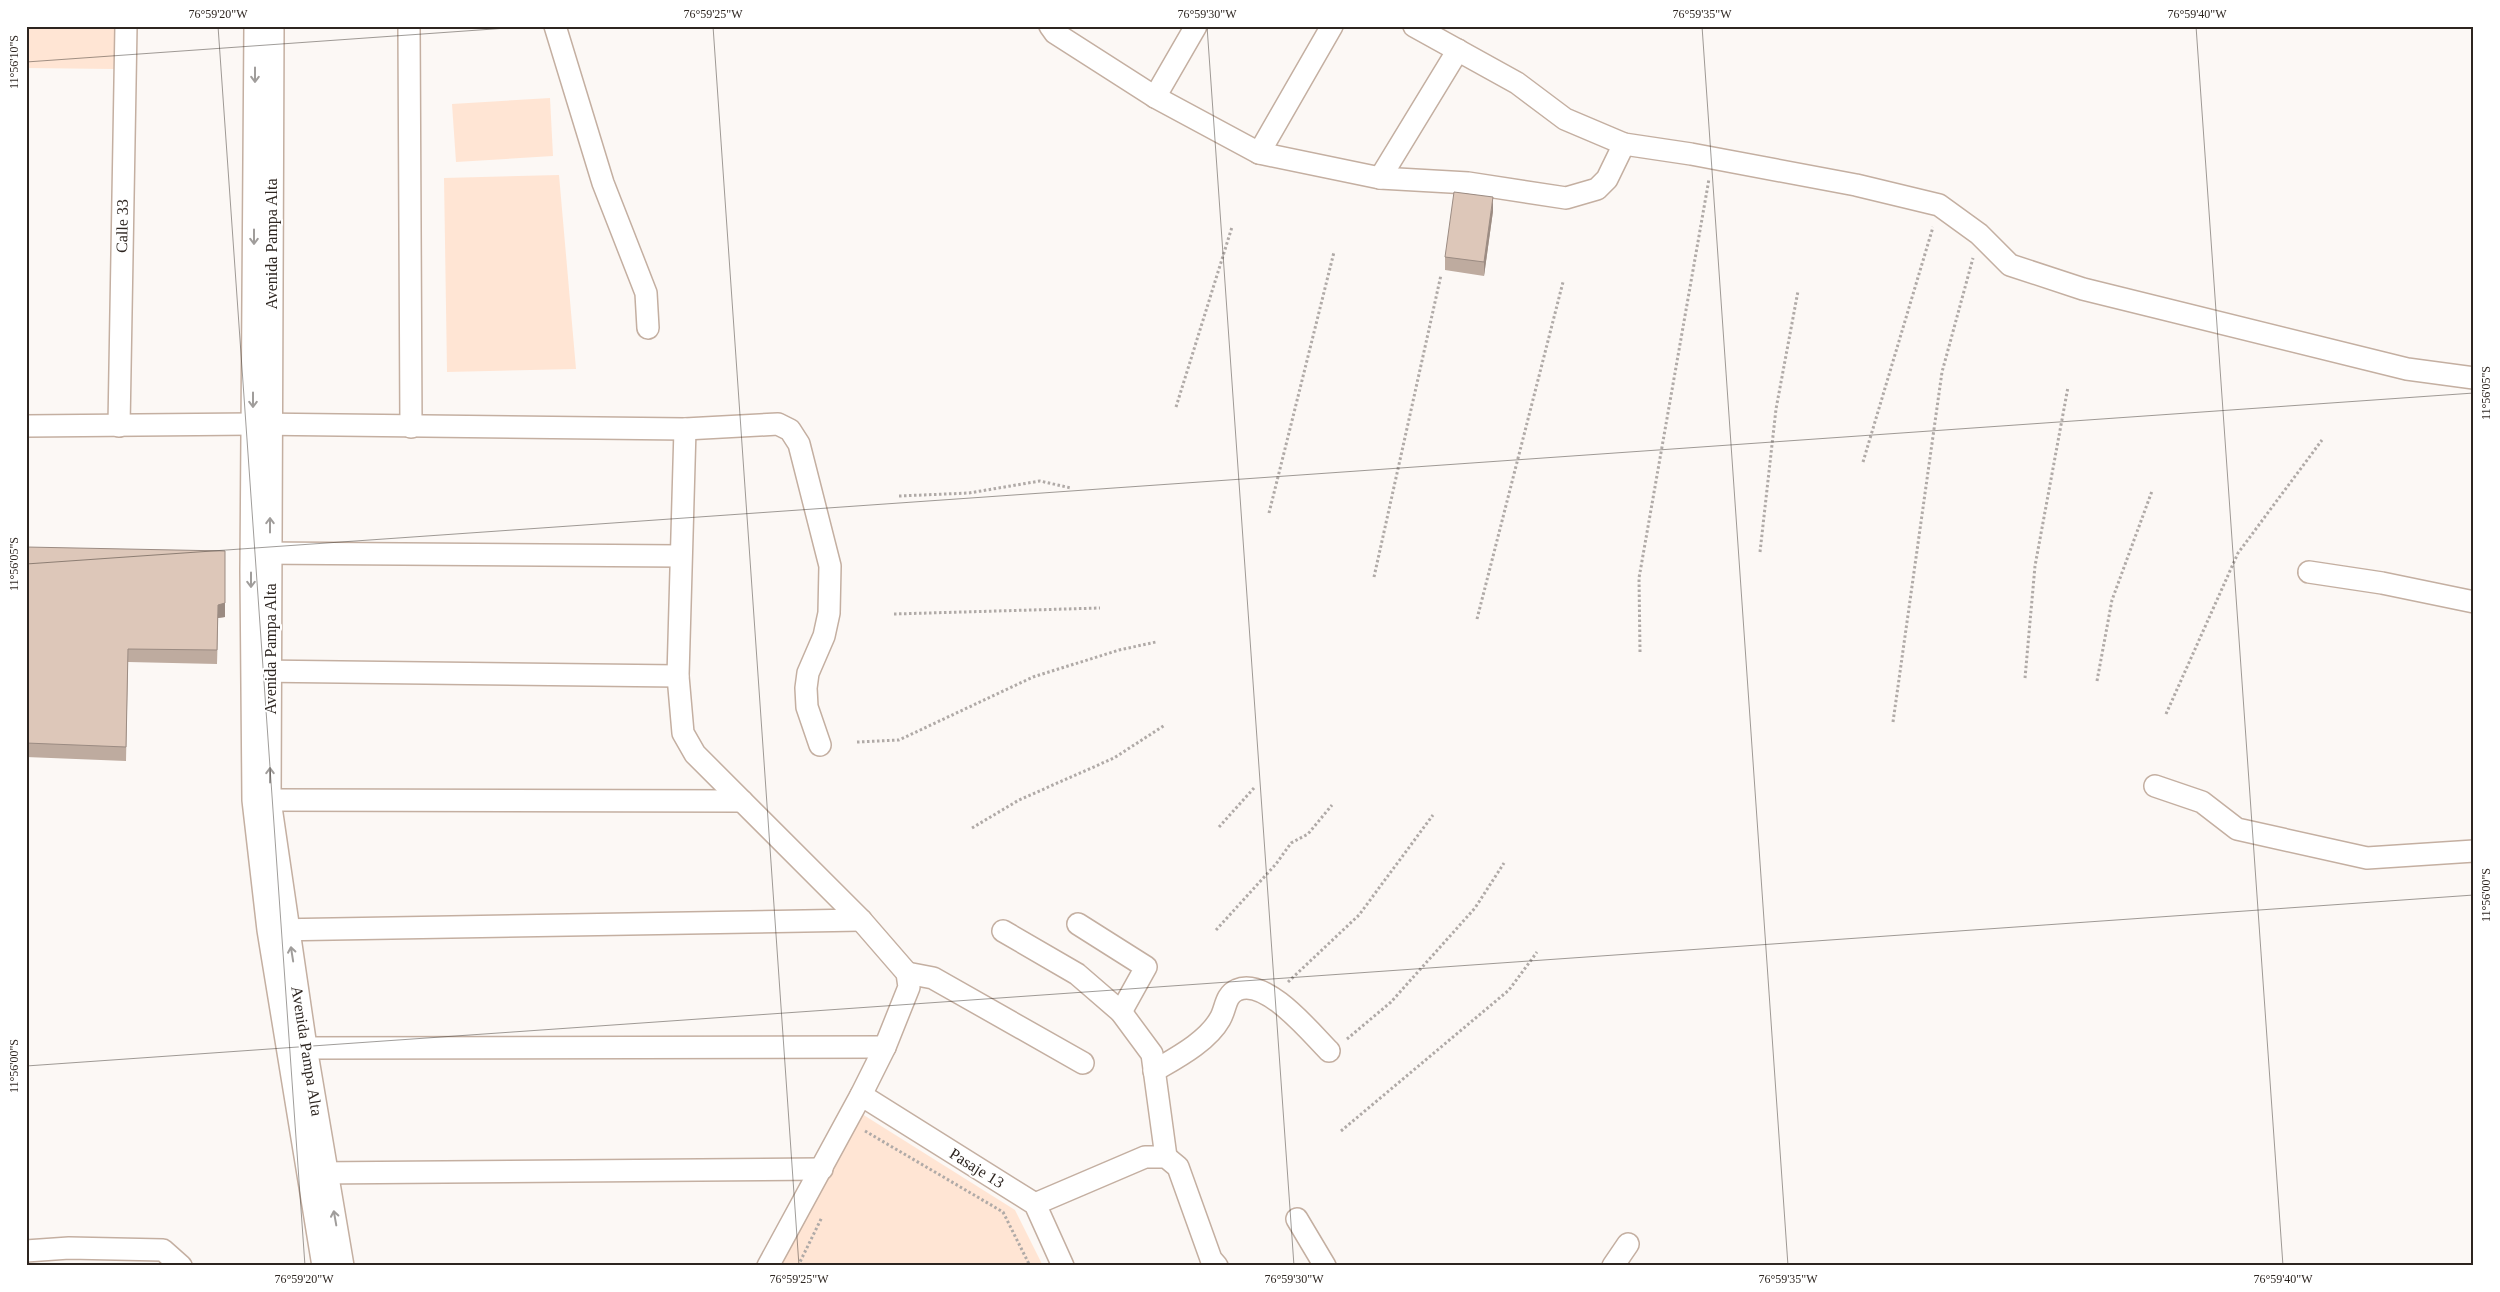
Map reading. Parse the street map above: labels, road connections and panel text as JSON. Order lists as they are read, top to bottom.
{
  "streets": {
    "street": ["Calle 33", "Avenida Pampa Alta", "Pasaje 13"]
  },
  "coordinates": [
    "76°59'20\"W",
    "76°59'25\"W",
    "76°59'30\"W",
    "76°59'35\"W",
    "76°59'40\"W",
    "11°56'10\"S",
    "11°56'05\"S",
    "11°56'00\"S"
  ]
}
